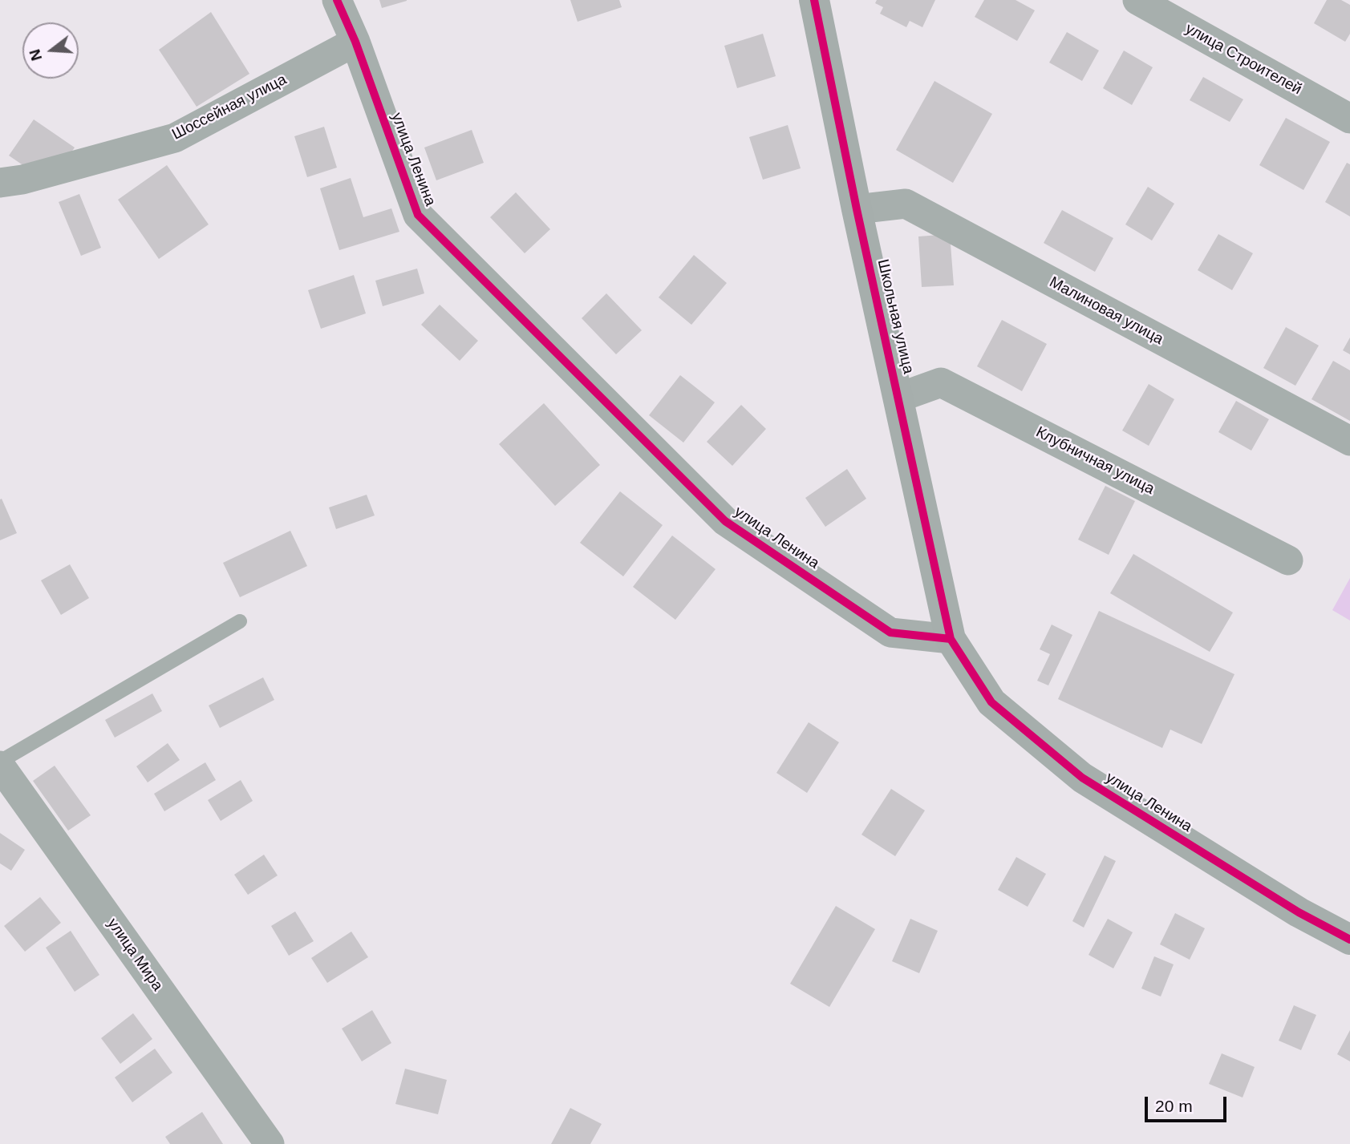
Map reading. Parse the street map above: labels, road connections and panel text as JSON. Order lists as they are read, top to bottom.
{
  "streets": {
    "street": [
      "улица Строителей",
      "Шоссейная улица",
      "улица Ленина",
      "Малиновая улица",
      "Школьная улица",
      "Клубничная улица",
      "улица Мира"
    ]
  },
  "crossings": [
    ["Шоссейная улица", "улица Ленина"],
    ["улица Ленина", "Школьная улица"],
    ["Малиновая улица", "Школьная улица"],
    ["Школьная улица", "Клубничная улица"]
  ],
  "scale_bar": "20 m",
  "north": "left"
}
